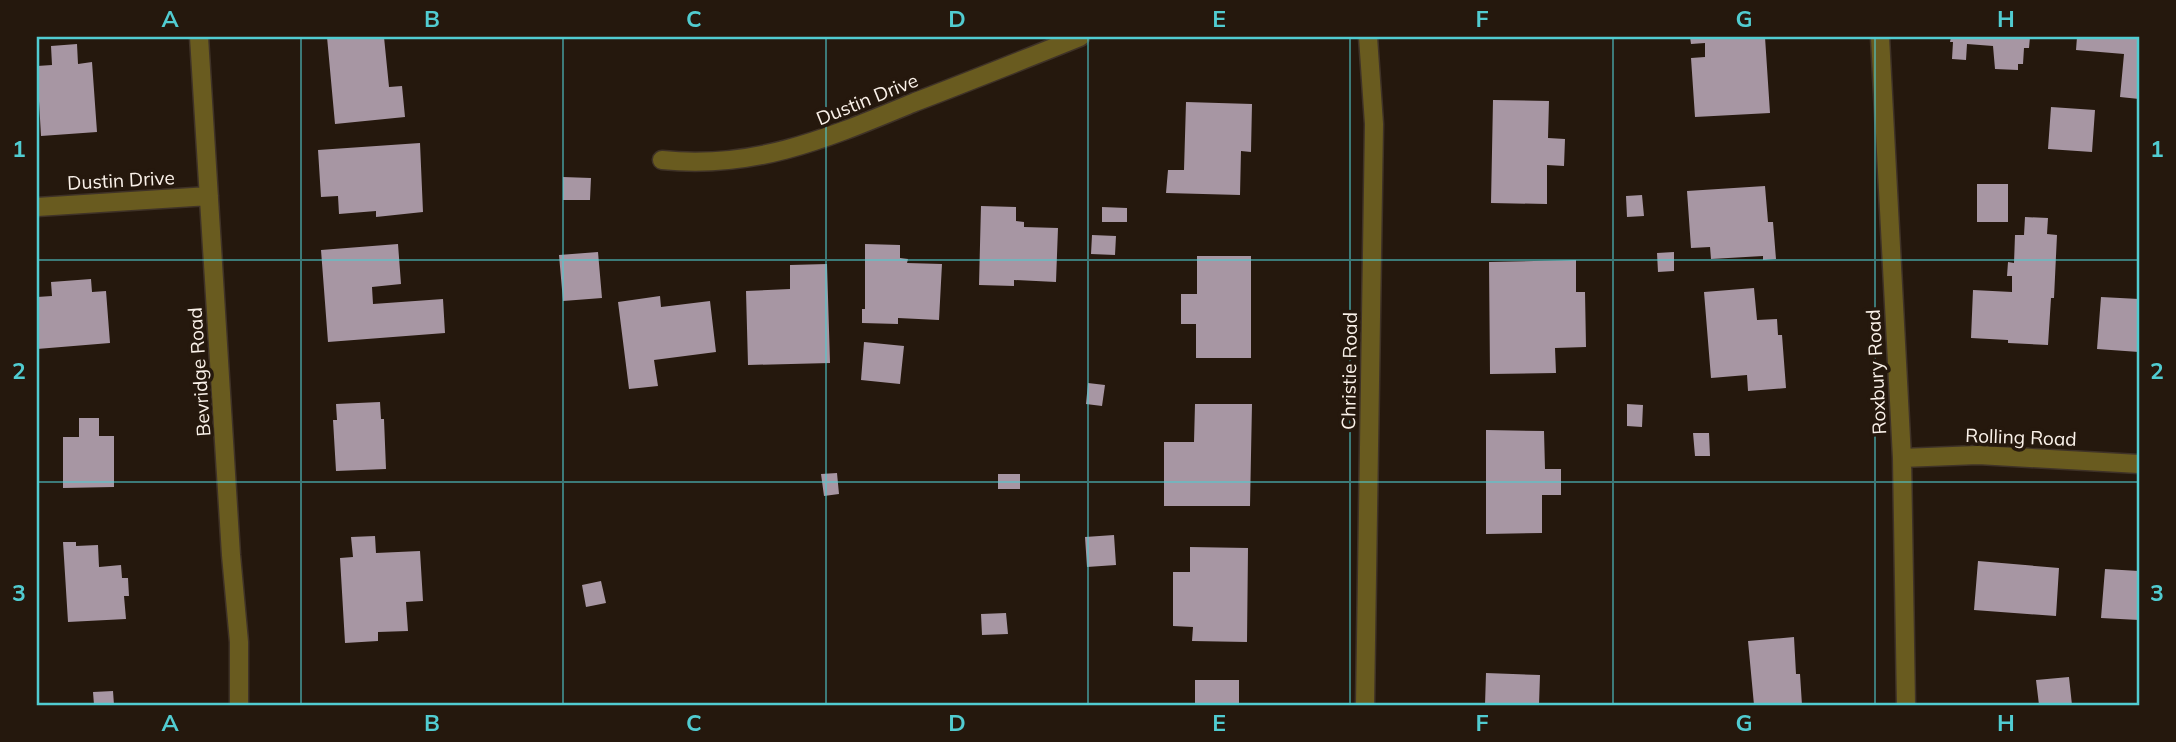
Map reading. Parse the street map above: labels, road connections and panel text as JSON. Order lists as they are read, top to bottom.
{
  "streets": {
    "street": [
      "Dustin Drive",
      "Christie Road",
      "Bevridge Road",
      "Roxbury Road",
      "Rolling Road"
    ]
  },
  "crossings": [
    ["Dustin Drive", "Bevridge Road"],
    ["Roxbury Road", "Rolling Road"]
  ],
  "grid": {
    "columns": [
      "A",
      "B",
      "C",
      "D",
      "E",
      "F",
      "G",
      "H"
    ],
    "rows": ["1", "2", "3"]
  }
}
